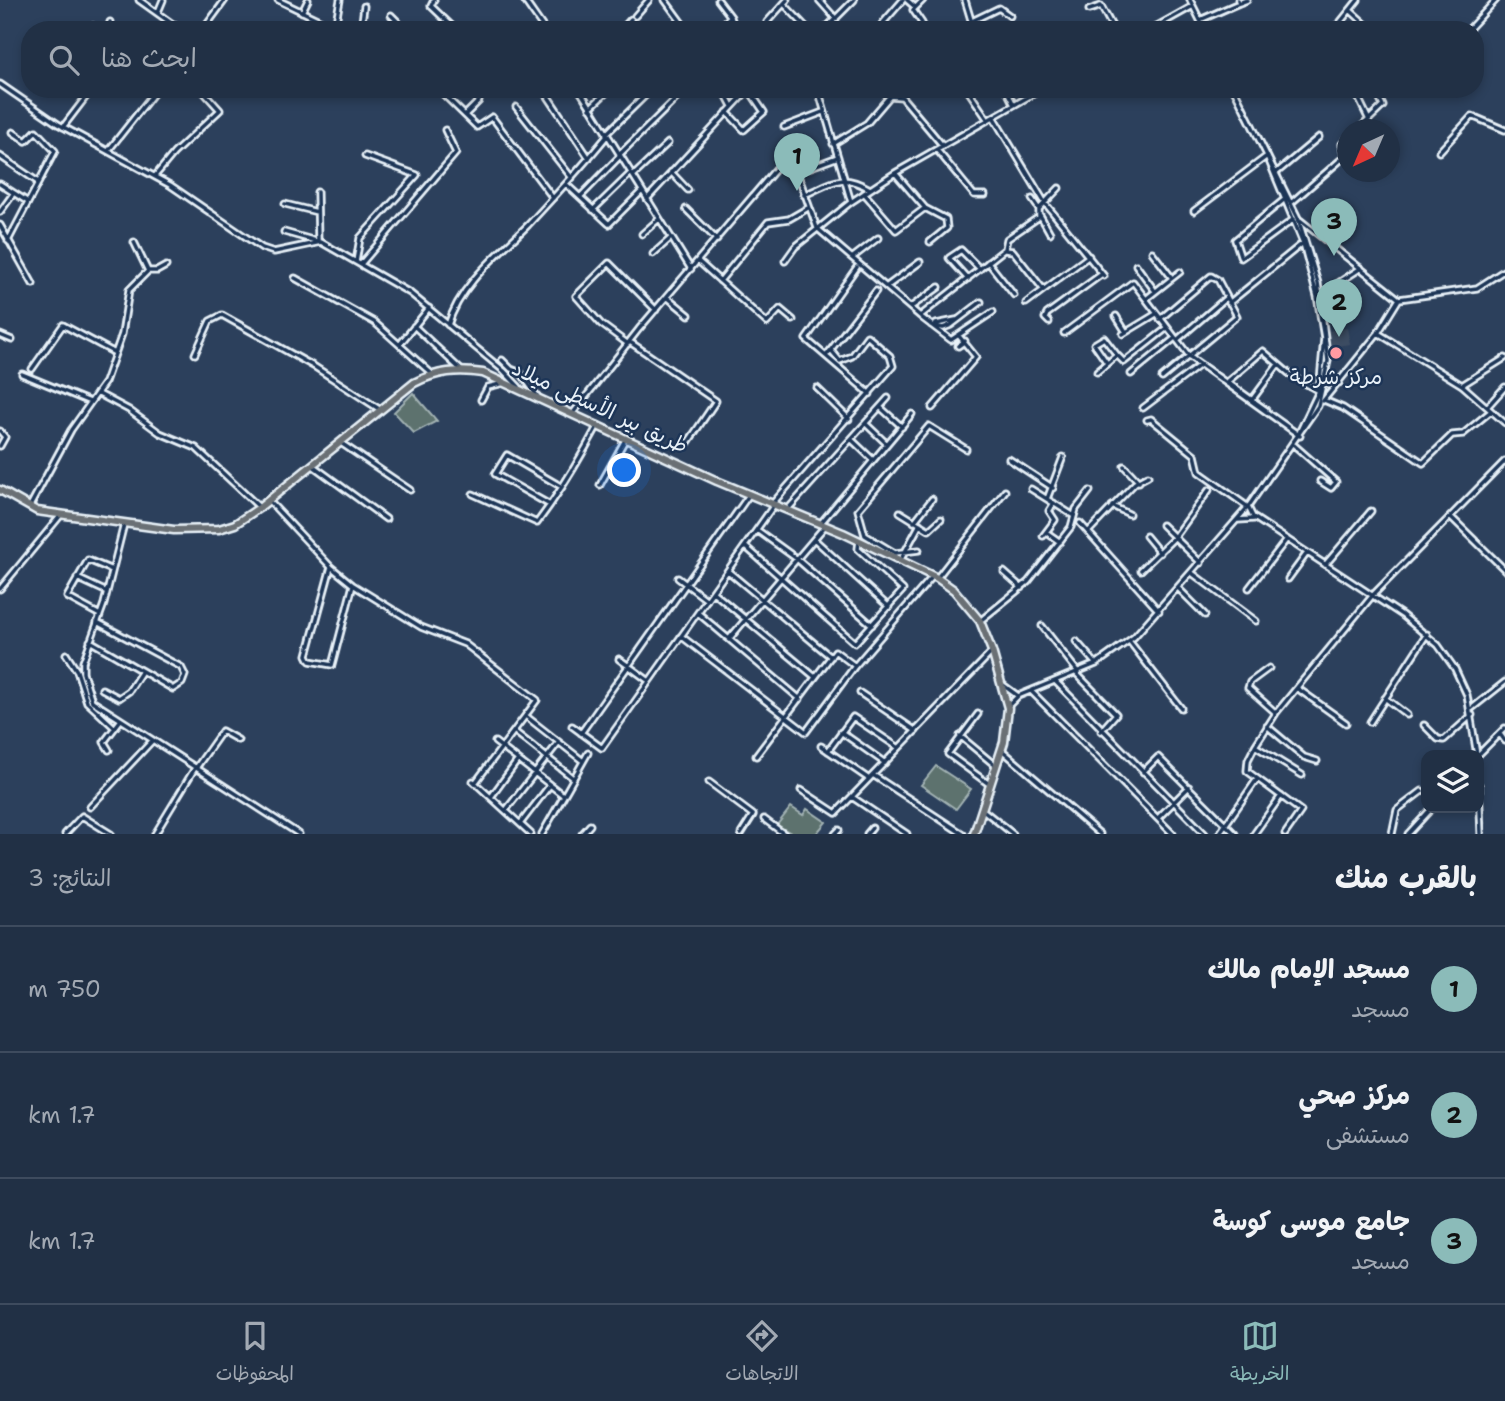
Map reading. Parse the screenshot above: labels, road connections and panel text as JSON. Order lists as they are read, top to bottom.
{
  "streets": {
    "main road": ["طريق بير الأسطى ميلاد"]
  },
  "places": ["مركز شرطة"],
  "north": "bottom left",
  "page": {
    "search": "ابحث هنا",
    "pins": ["1", "3", "2"],
    "heading": ["بالقرب منك", "النتائج: 3"],
    "list": [
      {
        "mark": "1",
        "name": "مسجد الإمام مالك",
        "note": "مسجد",
        "value": "750 m"
      },
      {
        "mark": "2",
        "name": "مركز صحي",
        "note": "مستشفى",
        "value": "1.7 km"
      },
      {
        "mark": "3",
        "name": "جامع موسى كوسة",
        "note": "مسجد",
        "value": "1.7 km"
      }
    ],
    "nav": ["الخريطة", "الاتجاهات", "المحفوظات"]
  }
}
